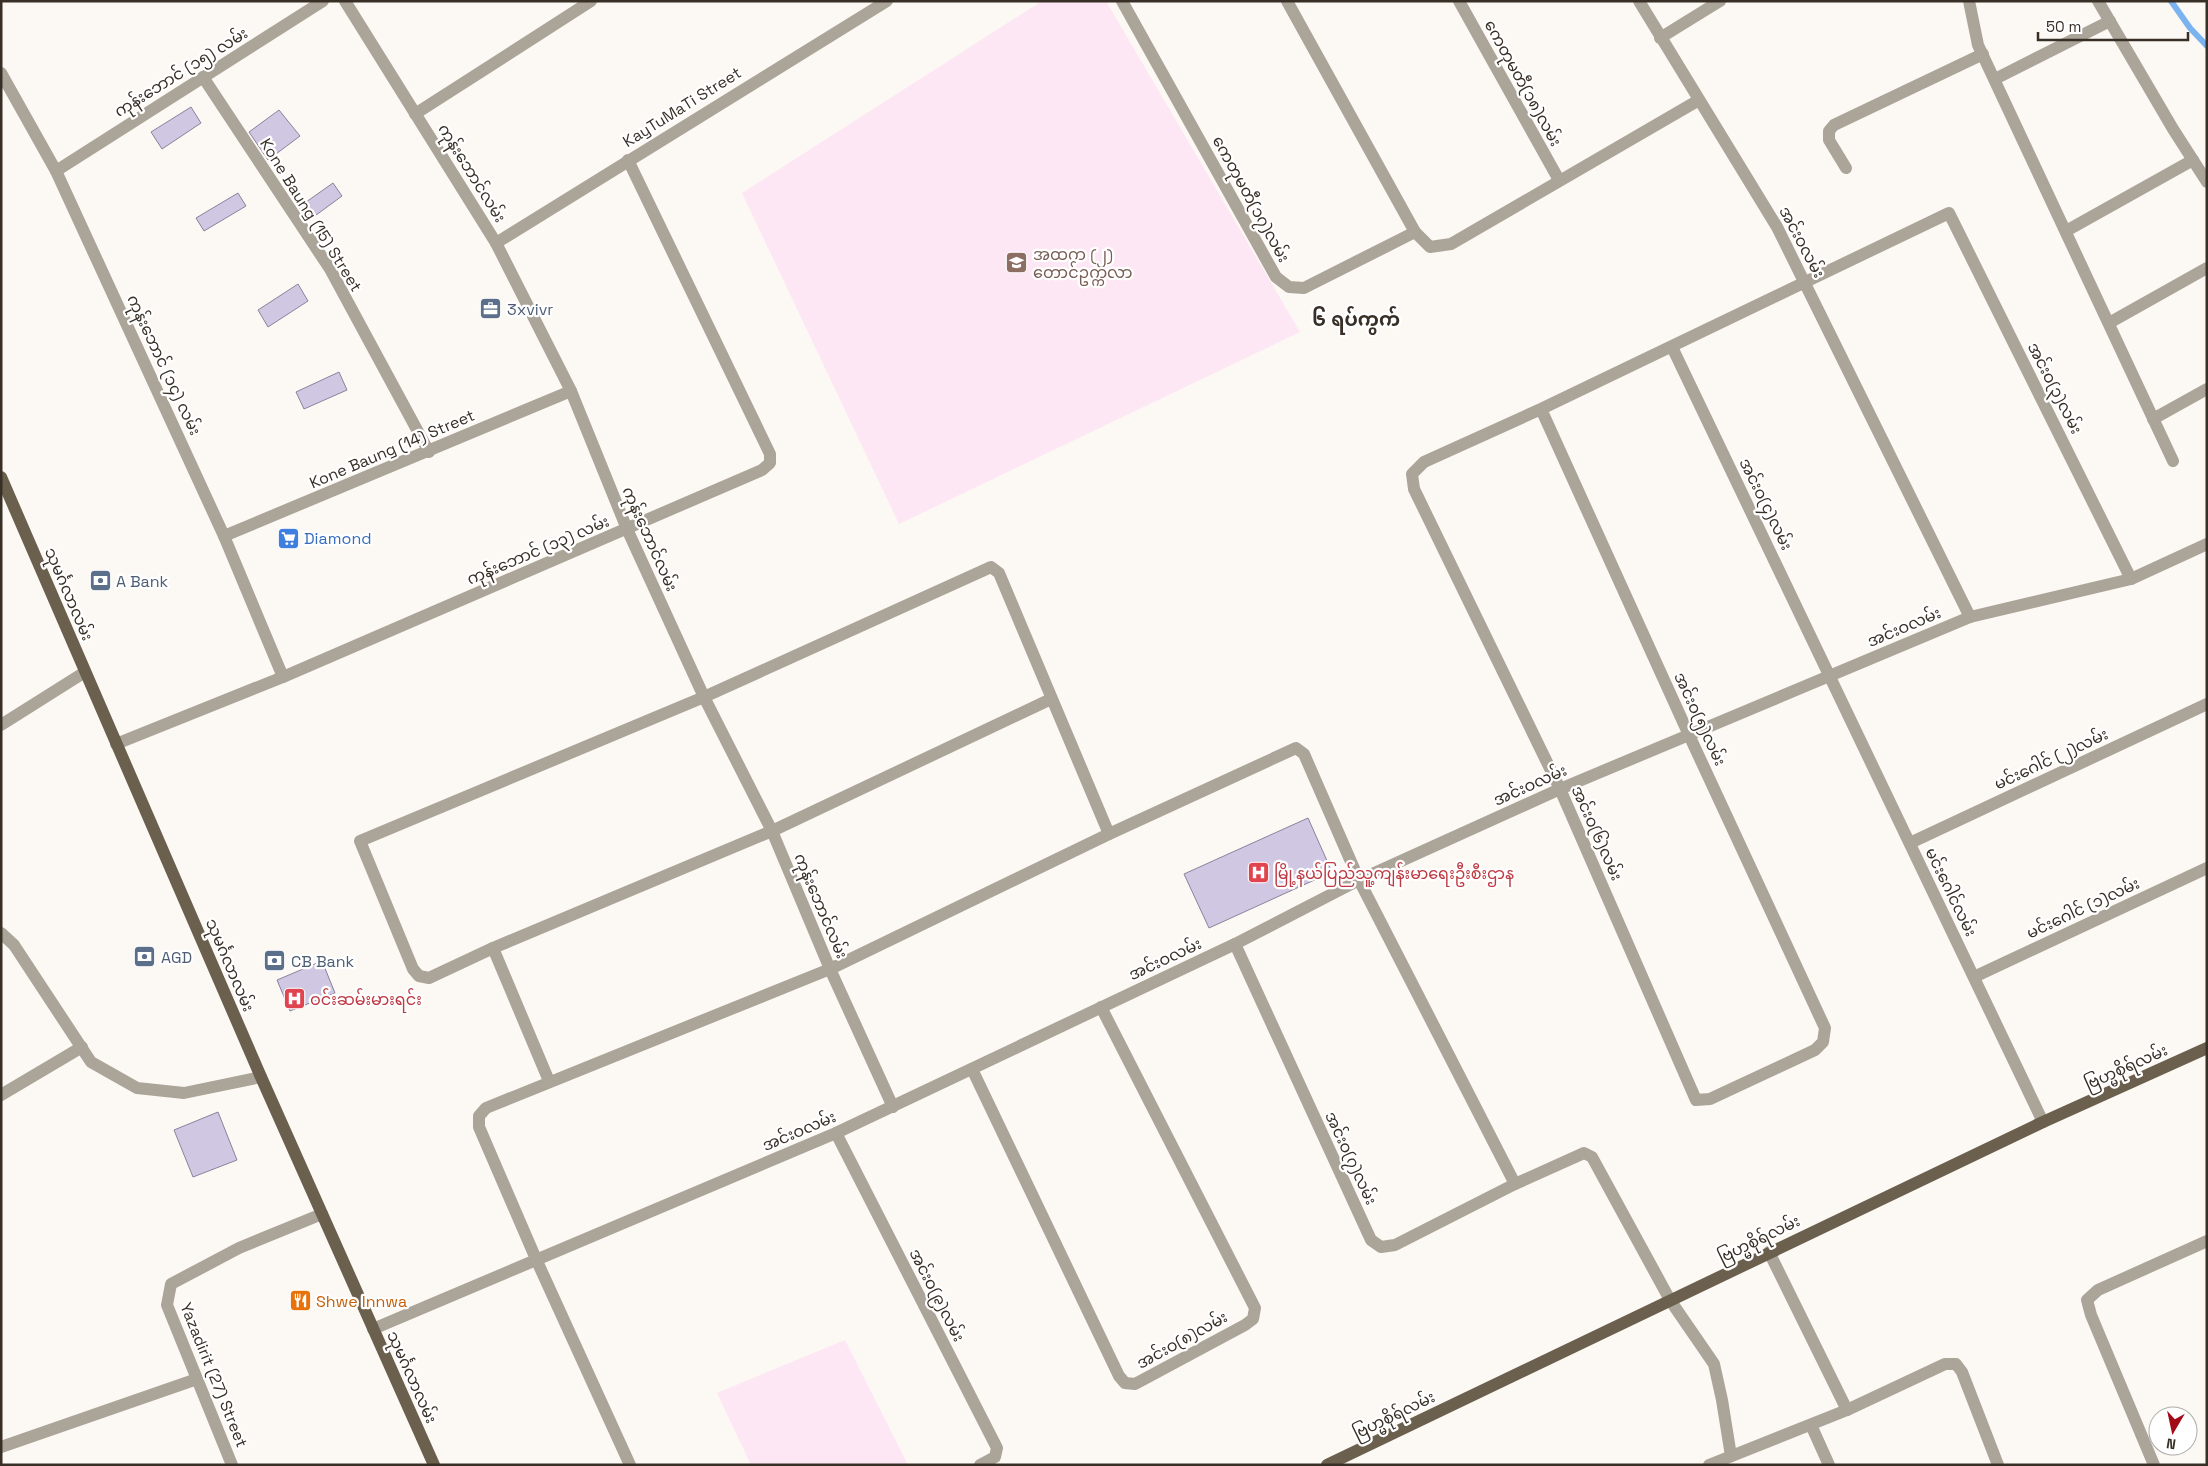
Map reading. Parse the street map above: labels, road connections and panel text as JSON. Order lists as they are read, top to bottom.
{
  "streets": {
    "main road": ["သုမင်္ဂလာလမ်း", "ဗြဟ္မစိုရ်လမ်း"],
    "street": [
      "ကုန်းဘောင် (၁၅) လမ်း",
      "ကေတုမတီ(၁၈)လမ်း",
      "KayTuMaTi Street",
      "ကုန်းဘောင်လမ်း",
      "ကေတုမတီ(၁၇)လမ်း",
      "Kone Baung (15) Street",
      "အင်းဝလမ်း",
      "ကုန်းဘောင် (၁၄) လမ်း",
      "အင်းဝ(၃)လမ်း",
      "Kone Baung (14) Street",
      "အင်းဝ(၄)လမ်း",
      "ကုန်းဘောင် (၁၃) လမ်း",
      "အင်းဝ(၅)လမ်း",
      "မင်းဂေါင် (၂)လမ်း",
      "အင်းဝ(၆)လမ်း",
      "မင်းဂေါင်လမ်း",
      "မင်းဂေါင် (၁)လမ်း",
      "အင်းဝ(၇)လမ်း",
      "အင်းဝ(၉)လမ်း",
      "အင်းဝ(၈)လမ်း",
      "Yazadirit (27) Street"
    ]
  },
  "crossings": [
    ["ကုန်းဘောင် (၁၅) လမ်း", "Kone Baung (15) Street"],
    ["ကုန်းဘောင် (၁၅) လမ်း", "ကုန်းဘောင် (၁၄) လမ်း"],
    ["KayTuMaTi Street", "ကုန်းဘောင်လမ်း"],
    ["KayTuMaTi Street", "ကုန်းဘောင် (၁၃) လမ်း"],
    ["ကုန်းဘောင်လမ်း", "အင်းဝလမ်း"],
    ["ကုန်းဘောင်လမ်း", "Kone Baung (14) Street"],
    ["ကုန်းဘောင်လမ်း", "ကုန်းဘောင် (၁၃) လမ်း"],
    ["Kone Baung (15) Street", "Kone Baung (14) Street"],
    ["အင်းဝလမ်း", "အင်းဝ(၃)လမ်း"],
    ["အင်းဝလမ်း", "အင်းဝ(၄)လမ်း"],
    ["အင်းဝလမ်း", "သုမင်္ဂလာလမ်း"],
    ["အင်းဝလမ်း", "အင်းဝ(၅)လမ်း"],
    ["အင်းဝလမ်း", "အင်းဝ(၆)လမ်း"],
    ["အင်းဝလမ်း", "မင်းဂေါင်လမ်း"],
    ["အင်းဝလမ်း", "အင်းဝ(၇)လမ်း"],
    ["အင်းဝလမ်း", "အင်းဝ(၉)လမ်း"],
    ["အင်းဝလမ်း", "အင်းဝ(၈)လမ်း"],
    ["ကုန်းဘောင် (၁၄) လမ်း", "Kone Baung (14) Street"],
    ["ကုန်းဘောင် (၁၄) လမ်း", "ကုန်းဘောင် (၁၃) လမ်း"],
    ["အင်းဝ(၄)လမ်း", "မင်းဂေါင်လမ်း"],
    ["ကုန်းဘောင် (၁၃) လမ်း", "သုမင်္ဂလာလမ်း"],
    ["သုမင်္ဂလာလမ်း", "Yazadirit (27) Street"],
    ["အင်းဝ(၅)လမ်း", "အင်းဝ(၆)လမ်း"],
    ["မင်းဂေါင် (၂)လမ်း", "မင်းဂေါင်လမ်း"],
    ["မင်းဂေါင်လမ်း", "မင်းဂေါင် (၁)လမ်း"],
    ["မင်းဂေါင်လမ်း", "ဗြဟ္မစိုရ်လမ်း"],
    ["ဗြဟ္မစိုရ်လမ်း", "အင်းဝ(၇)လမ်း"]
  ],
  "districts": ["၆ ရပ်ကွက်"],
  "places": {
    "school or university": ["အထက (၂) တောင်ဥက္ကလာ"],
    "office": ["3xvivr"],
    "supermarket": ["Diamond"],
    "bank": ["A Bank", "AGD", "CB Bank"],
    "hospital": ["မြို့နယ်ပြည်သူ့ကျန်းမာရေးဦးစီးဌာန", "ဝင်းဆမ်းမားရင်း"],
    "restaurant": ["Shwe Innwa"]
  },
  "scale_bar": "50 m",
  "north": "bottom"
}
